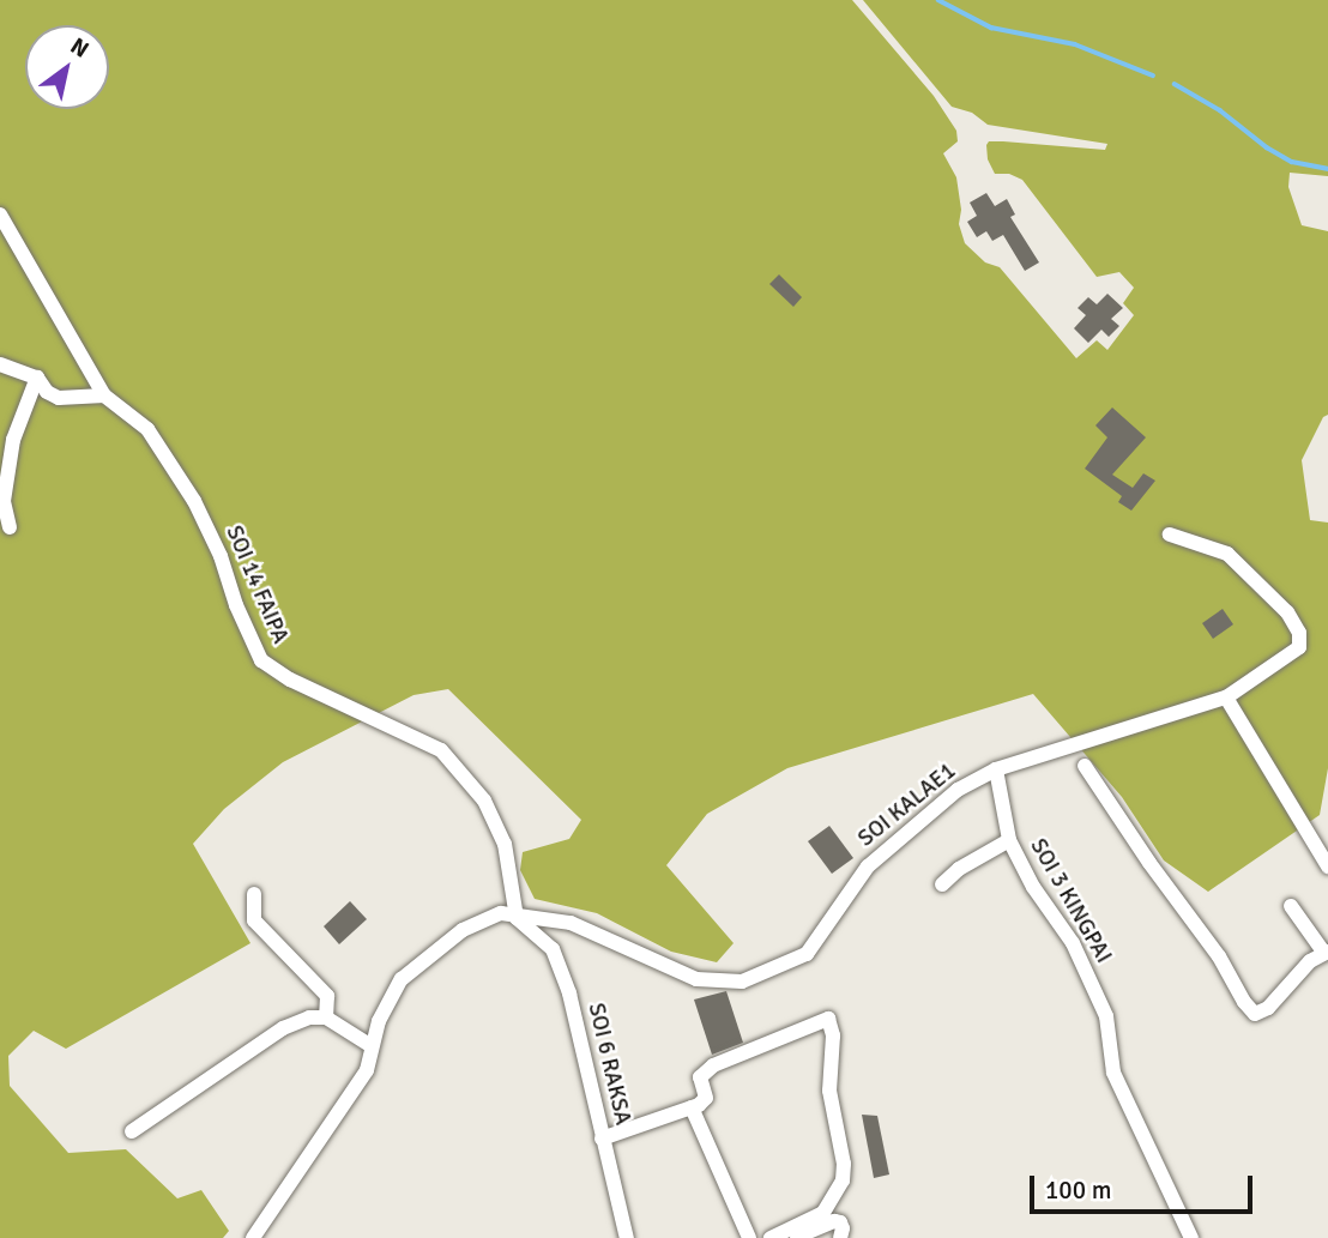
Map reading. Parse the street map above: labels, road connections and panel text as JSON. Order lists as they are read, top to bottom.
{
  "streets": {
    "street": [
      "SOI 14 FAIPA",
      "SOI KALAE1",
      "SOI 3 KINGPAI",
      "SOI 6 RAKSA"
    ]
  },
  "crossings": [
    ["SOI 14 FAIPA", "SOI KALAE1"],
    ["SOI 14 FAIPA", "SOI 6 RAKSA"],
    ["SOI KALAE1", "SOI 3 KINGPAI"],
    ["SOI KALAE1", "SOI 6 RAKSA"]
  ],
  "scale_bar": "100 m",
  "north": "top right"
}
